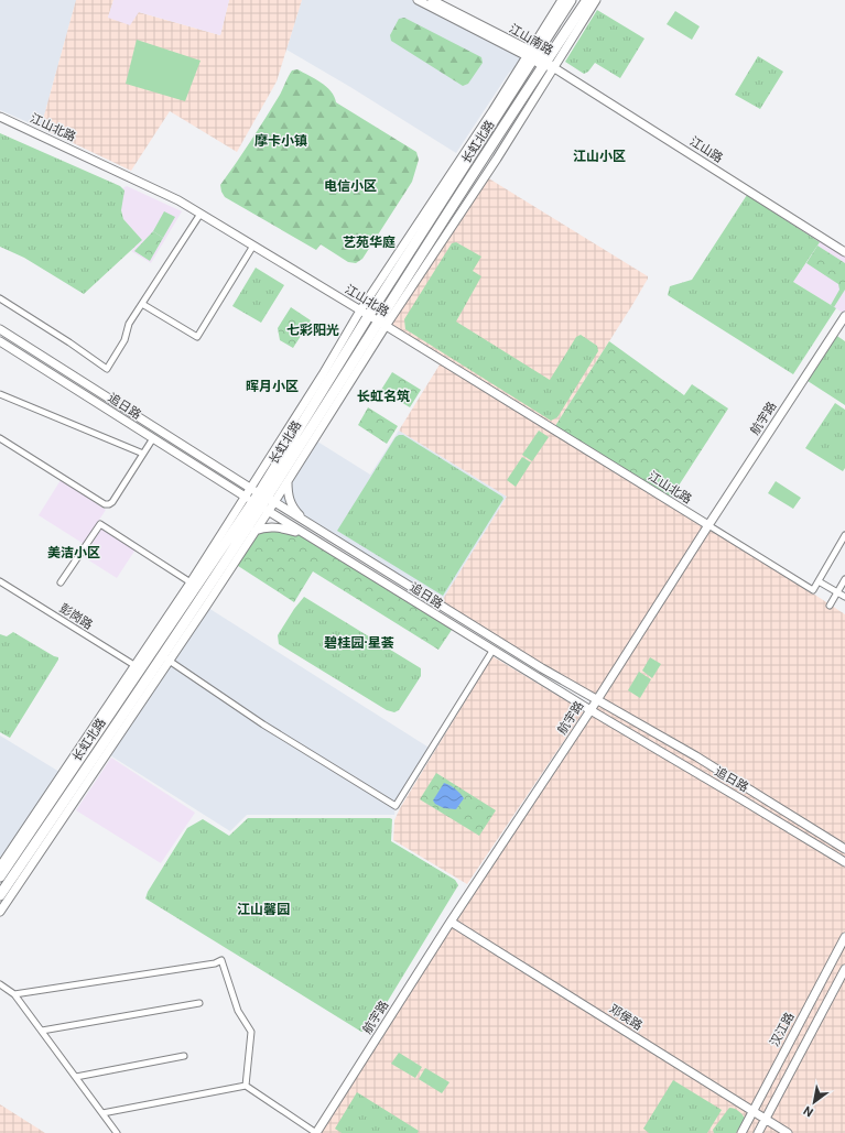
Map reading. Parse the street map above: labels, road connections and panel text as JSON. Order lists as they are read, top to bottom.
{
  "streets": {
    "highway": ["长虹北路"],
    "street": [
      "江山南路",
      "江山北路",
      "江山路",
      "追日路",
      "航宇路",
      "彭岗路",
      "邓侯路",
      "汉江路"
    ]
  },
  "crossings": [
    ["江山南路", "长虹北路"],
    ["江山南路", "江山路"],
    ["江山北路", "长虹北路"],
    ["江山北路", "航宇路"],
    ["长虹北路", "江山路"],
    ["长虹北路", "追日路"],
    ["长虹北路", "彭岗路"],
    ["追日路", "航宇路"],
    ["航宇路", "邓侯路"],
    ["邓侯路", "汉江路"]
  ],
  "districts": [
    "摩卡小镇",
    "江山小区",
    "电信小区",
    "艺苑华庭",
    "七彩阳光",
    "晖月小区",
    "长虹名筑",
    "美洁小区",
    "碧桂园·星荟",
    "江山馨园"
  ],
  "north": "bottom left"
}
